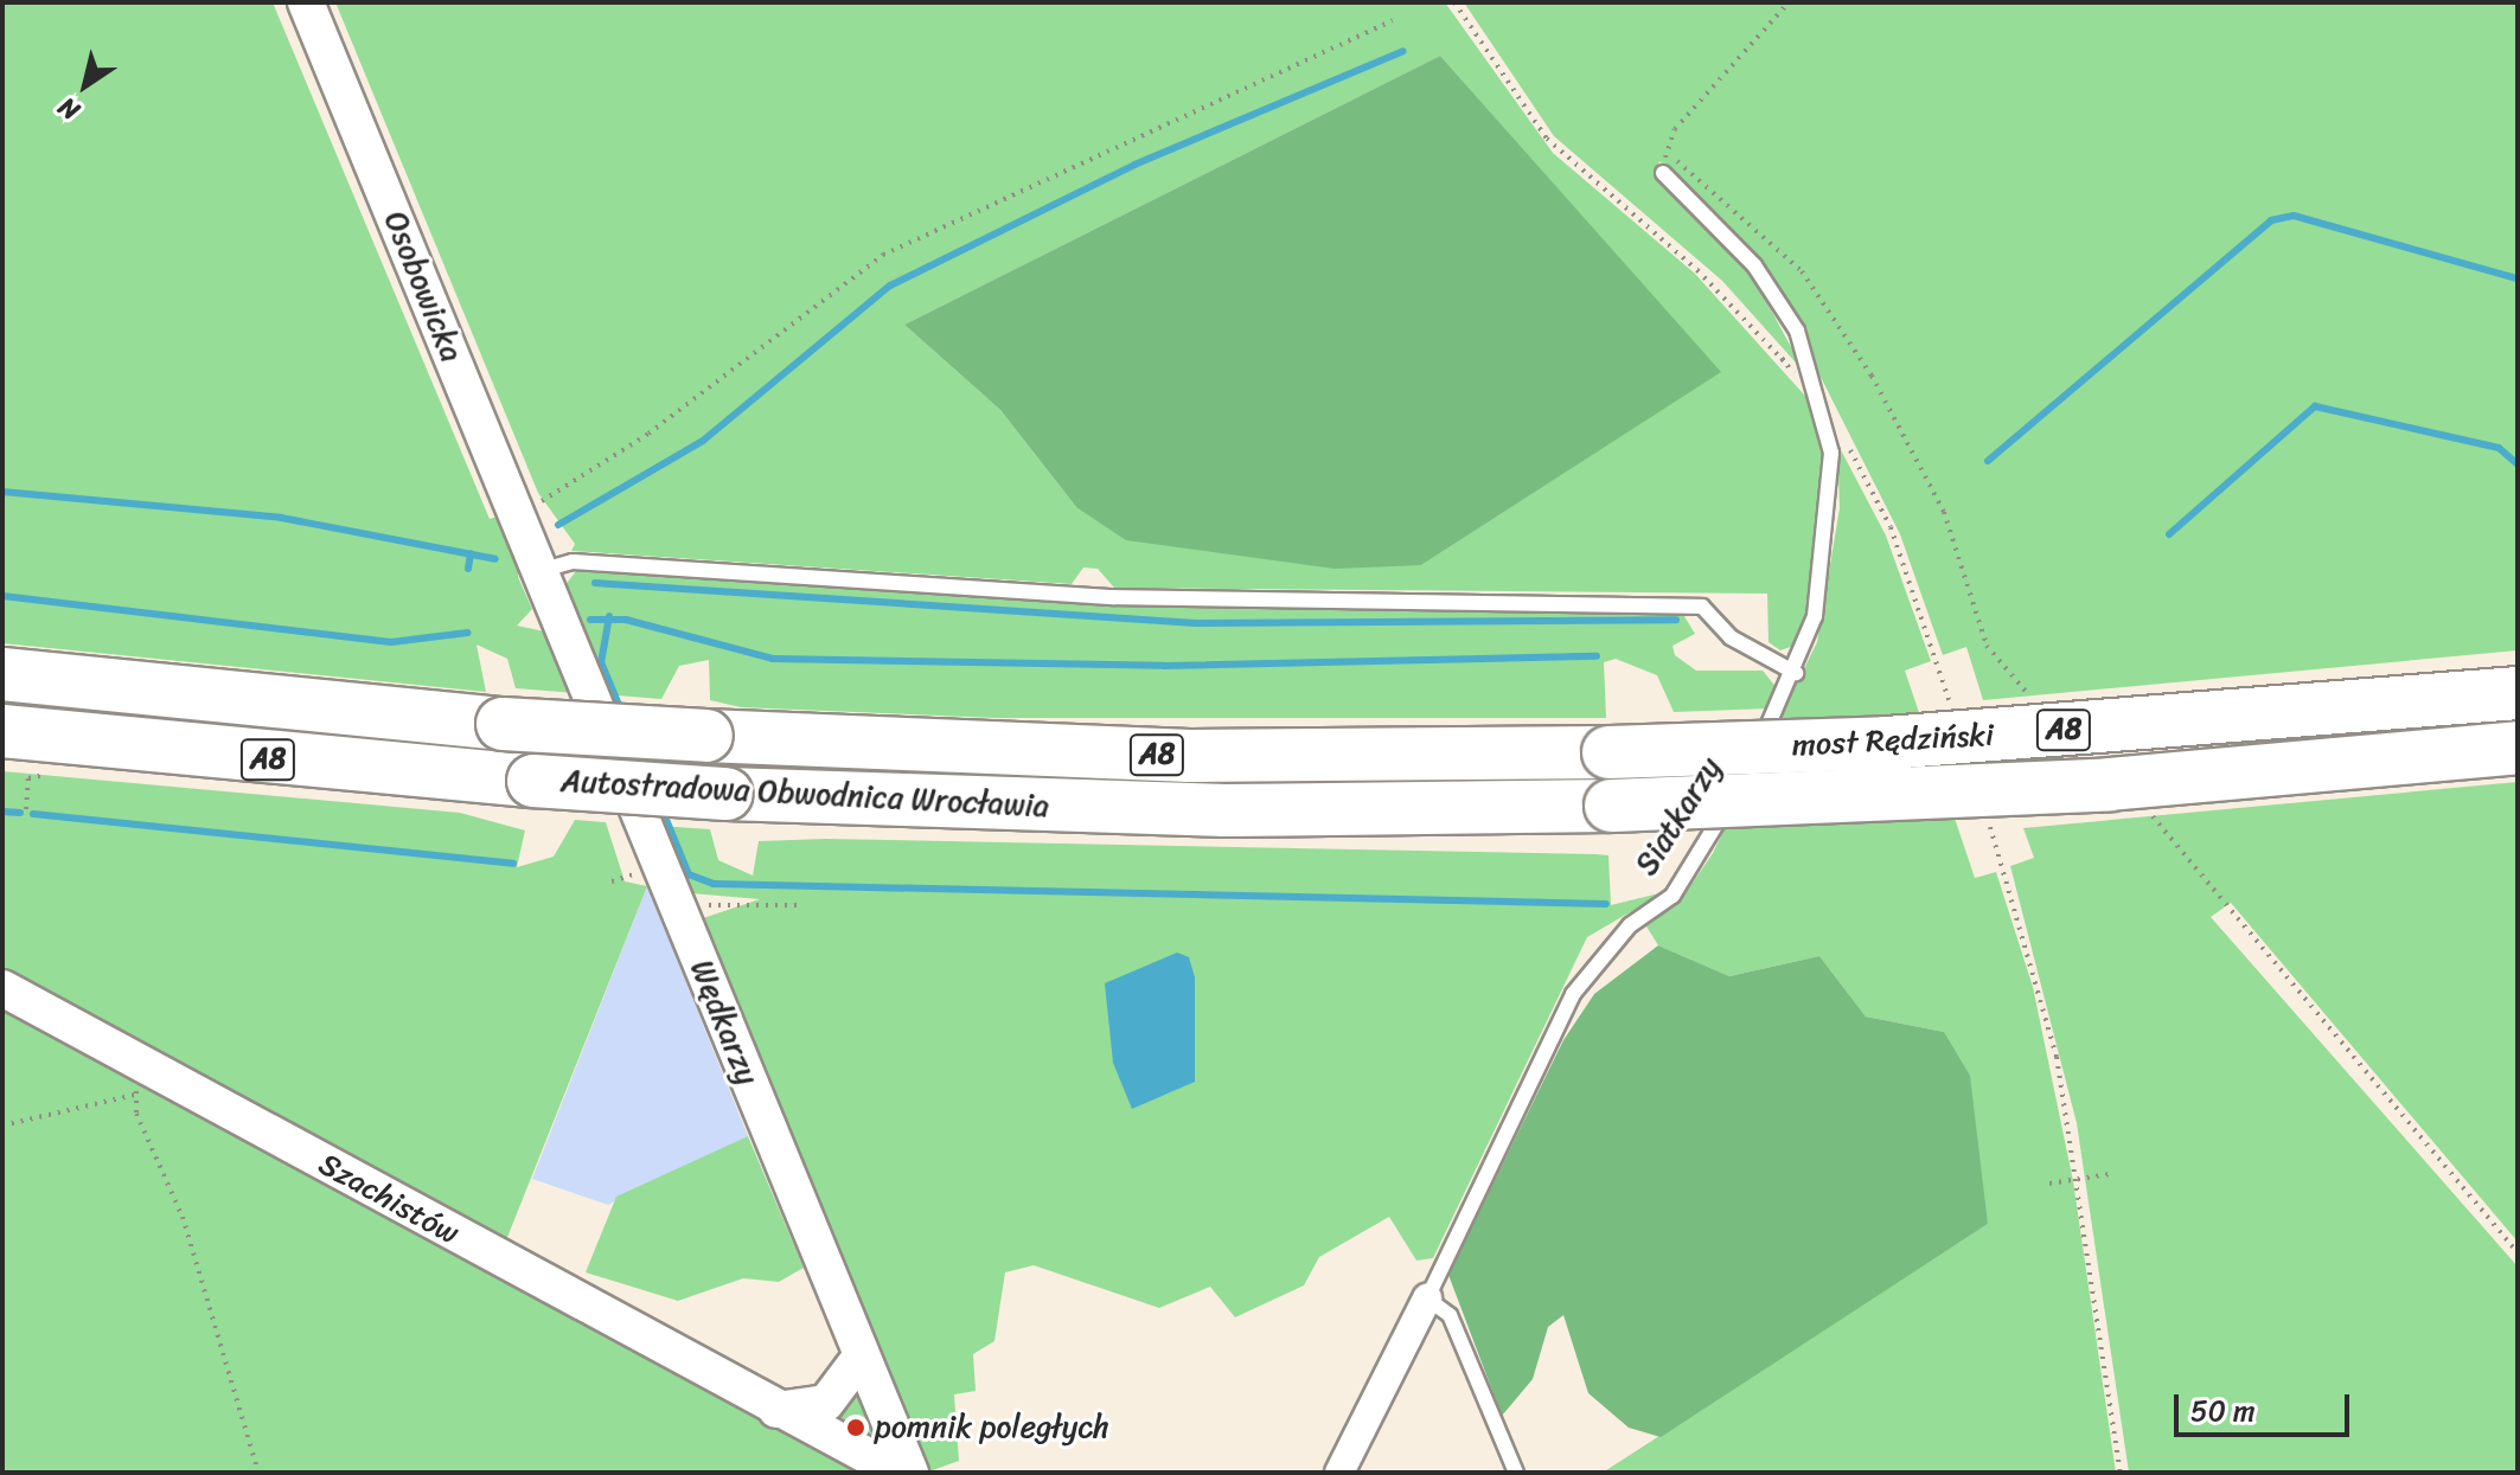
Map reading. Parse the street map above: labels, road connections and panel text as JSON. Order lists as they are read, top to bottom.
{
  "streets": {
    "highway": ["A8", "most Rędziński", "Autostradowa Obwodnica Wrocławia"],
    "street": [
      "Osobowicka",
      "Siatkarzy",
      "Wędkarzy",
      "Szachistów"
    ]
  },
  "crossings": [
    ["Osobowicka", "Wędkarzy"],
    ["most Rędziński", "Autostradowa Obwodnica Wrocławia"]
  ],
  "places": ["pomnik poległych"],
  "scale_bar": "50 m",
  "north": "bottom left"
}
